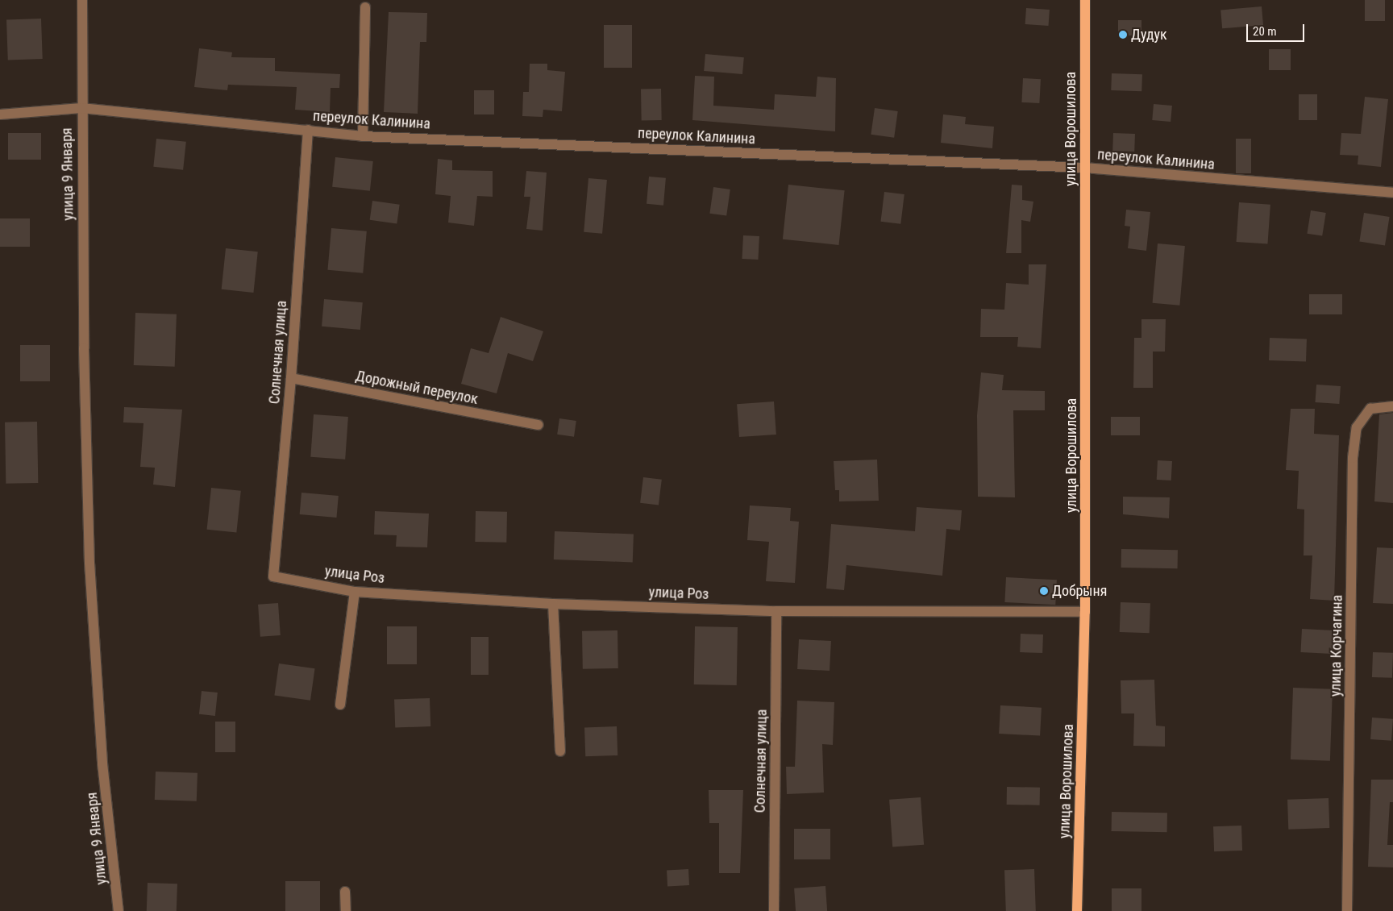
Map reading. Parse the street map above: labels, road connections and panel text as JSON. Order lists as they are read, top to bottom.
{
  "streets": {
    "main road": ["улица Ворошилова"],
    "street": [
      "переулок Калинина",
      "улица 9 Января",
      "Солнечная улица",
      "Дорожный переулок",
      "улица Роз",
      "улица Корчагина"
    ]
  },
  "crossings": [
    ["переулок Калинина", "улица Ворошилова"],
    ["переулок Калинина", "улица 9 Января"],
    ["переулок Калинина", "Солнечная улица"],
    ["улица Ворошилова", "улица Роз"],
    ["Солнечная улица", "Дорожный переулок"],
    ["Солнечная улица", "улица Роз"]
  ],
  "places": ["Дудук", "Добрыня"],
  "scale_bar": "20 m"
}
